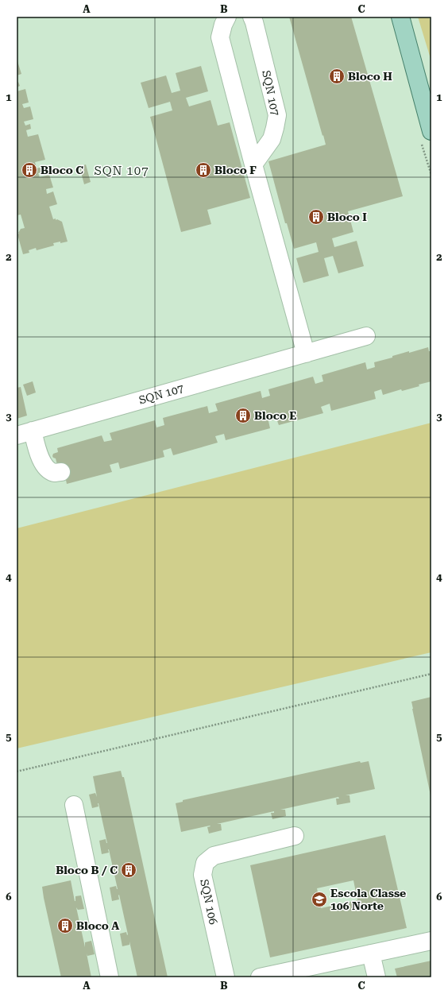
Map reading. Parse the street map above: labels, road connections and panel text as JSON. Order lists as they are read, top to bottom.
{
  "streets": {
    "street": ["SQN 107", "SQN 106"]
  },
  "districts": ["SQN 107"],
  "places": {
    "building": [
      "Bloco H",
      "Bloco C",
      "Bloco F",
      "Bloco I",
      "Bloco E",
      "Bloco B / C",
      "Bloco A"
    ],
    "school or university": ["Escola Classe 106 Norte"]
  },
  "grid": {
    "columns": ["A", "B", "C"],
    "rows": [
      "1",
      "2",
      "3",
      "4",
      "5",
      "6"
    ]
  }
}
